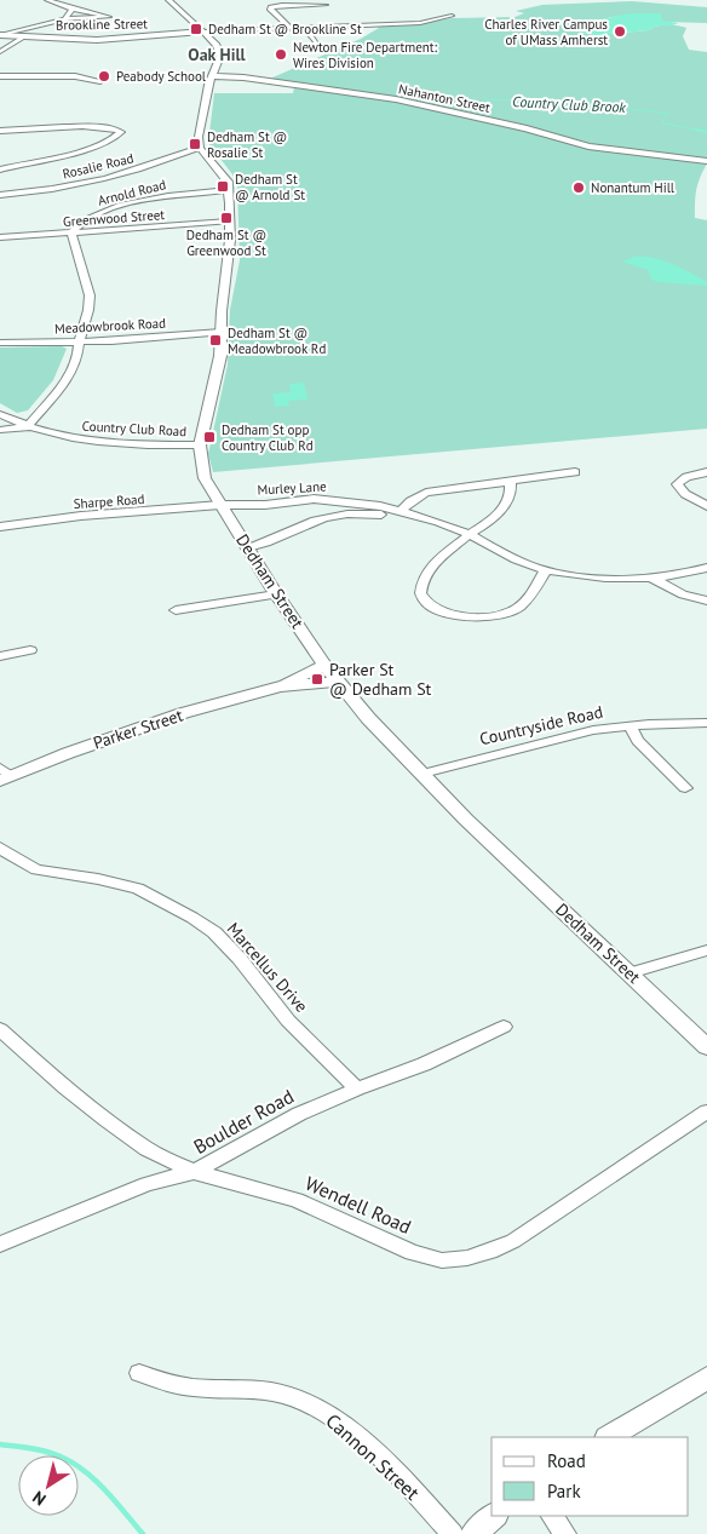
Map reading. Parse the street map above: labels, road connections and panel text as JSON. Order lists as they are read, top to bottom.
{
  "streets": {
    "main road": [
      "Brookline Street",
      "Nahanton Street",
      "Dedham Street",
      "Parker Street"
    ],
    "street": [
      "Rosalie Road",
      "Arnold Road",
      "Greenwood Street",
      "Meadowbrook Road",
      "Country Club Road",
      "Murley Lane",
      "Sharpe Road",
      "Countryside Road",
      "Marcellus Drive",
      "Boulder Road",
      "Wendell Road",
      "Cannon Street"
    ]
  },
  "crossings": [
    ["Rosalie Road", "Dedham Street"],
    ["Arnold Road", "Greenwood Street"],
    ["Arnold Road", "Dedham Street"],
    ["Greenwood Street", "Dedham Street"],
    ["Meadowbrook Road", "Dedham Street"],
    ["Country Club Road", "Dedham Street"],
    ["Murley Lane", "Sharpe Road"],
    ["Murley Lane", "Dedham Street"],
    ["Sharpe Road", "Dedham Street"],
    ["Dedham Street", "Countryside Road"],
    ["Dedham Street", "Parker Street"],
    ["Marcellus Drive", "Boulder Road"],
    ["Boulder Road", "Wendell Road"]
  ],
  "districts": ["Oak Hill"],
  "water": ["Country Club Brook"],
  "places": {
    "transit": [
      "Dedham St @ Brookline St",
      "Dedham St @ Rosalie St",
      "Dedham St @ Arnold St",
      "Dedham St @ Greenwood St",
      "Dedham St @ Meadowbrook Rd",
      "Dedham St opp Country Club Rd",
      "Parker St @ Dedham St"
    ],
    "other": [
      "Charles River Campus of UMass Amherst",
      "Newton Fire Department: Wires Division",
      "Peabody School",
      "Nonantum Hill"
    ]
  },
  "legend": ["Road", "Park"],
  "north": "bottom left"
}
